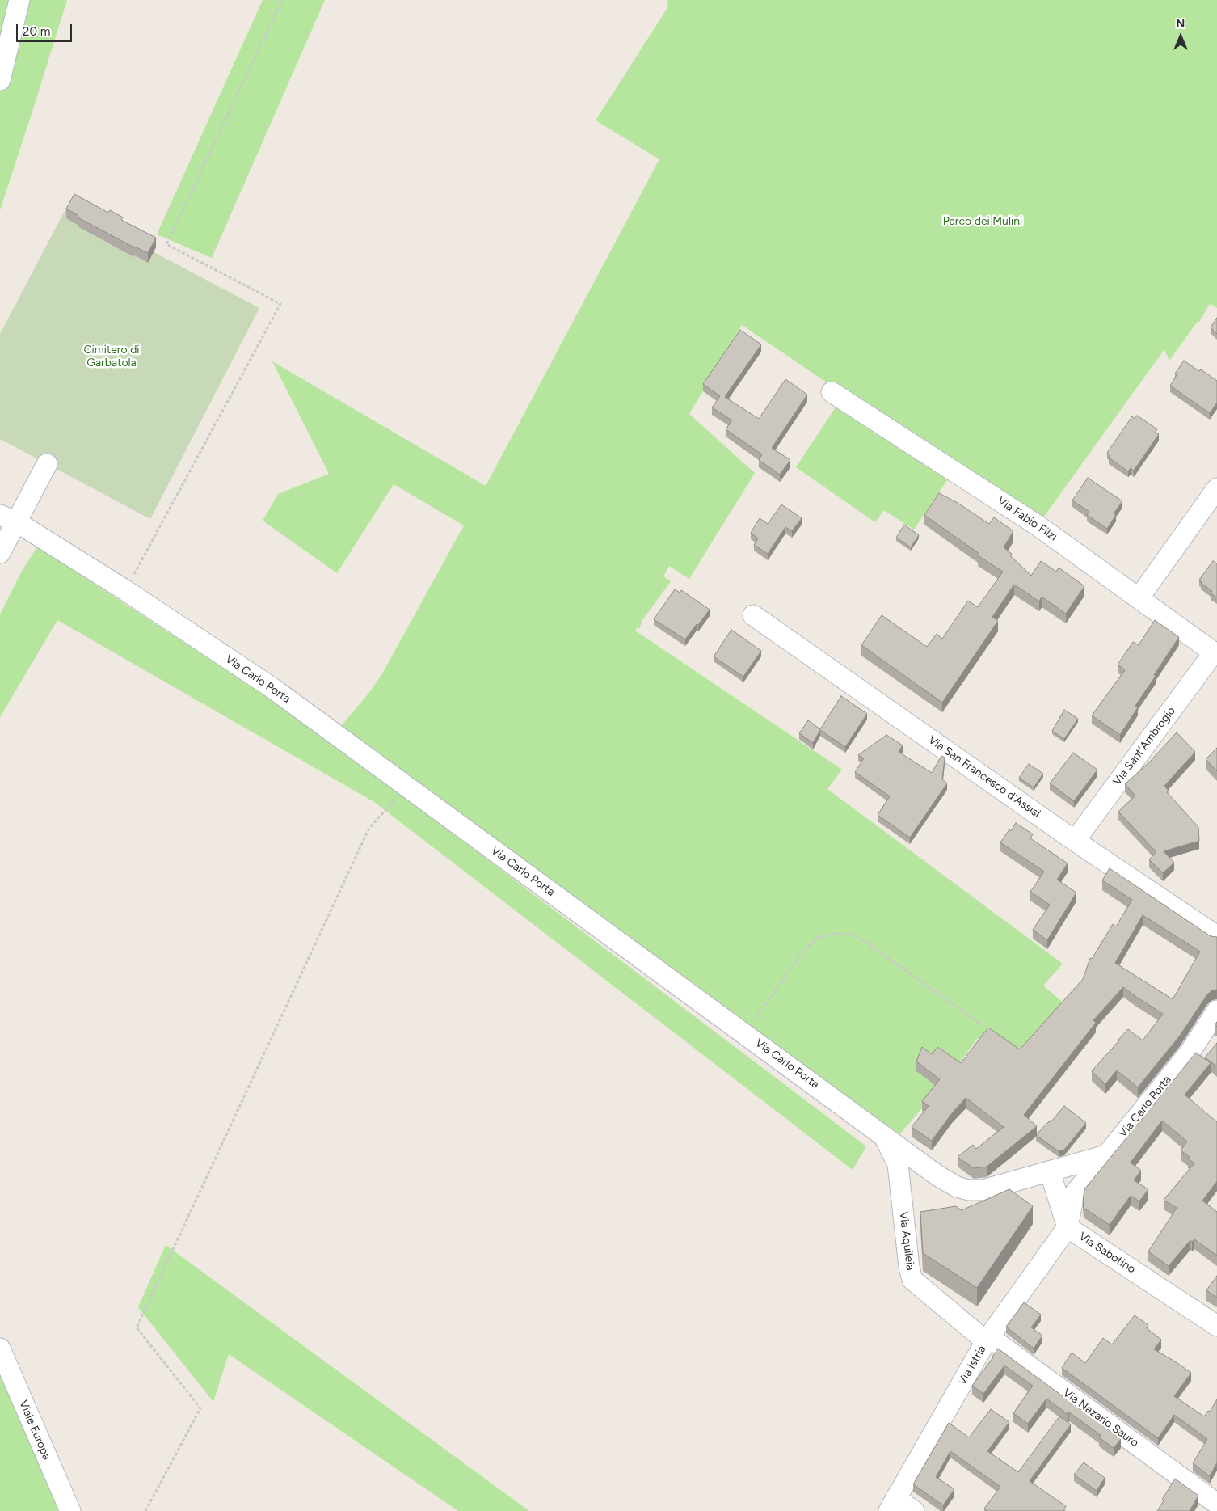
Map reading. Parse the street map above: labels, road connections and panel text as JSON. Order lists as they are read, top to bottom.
{
  "streets": {
    "street": [
      "Via Fabio Filzi",
      "Via Carlo Porta",
      "Via Sant'Ambrogio",
      "Via San Francesco d'Assisi",
      "Via Aquileia",
      "Via Sabotino",
      "Via Istria",
      "Via Nazario Sauro",
      "Viale Europa"
    ]
  },
  "crossings": [
    ["Via Fabio Filzi", "Via Sant'Ambrogio"],
    ["Via Carlo Porta", "Via Aquileia"],
    ["Via Carlo Porta", "Via Sabotino"],
    ["Via Sant'Ambrogio", "Via San Francesco d'Assisi"],
    ["Via Aquileia", "Via Istria"],
    ["Via Aquileia", "Via Nazario Sauro"],
    ["Via Sabotino", "Via Istria"],
    ["Via Istria", "Via Nazario Sauro"]
  ],
  "parks": ["Parco dei Mulini", "Cimitero di Garbatola"],
  "scale_bar": "20 m",
  "north": "top"
}
